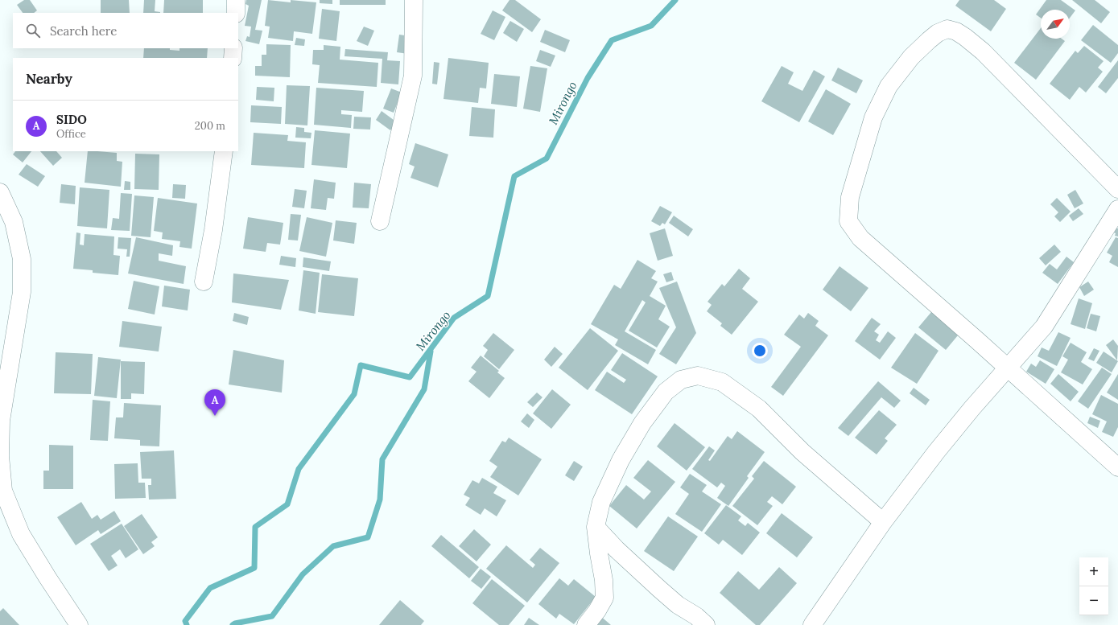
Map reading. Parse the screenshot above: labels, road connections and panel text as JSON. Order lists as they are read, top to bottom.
{
  "water": ["Mirongo"],
  "north": "top right",
  "page": {
    "search": "Search here",
    "heading": "Nearby",
    "list": [
      {
        "mark": "A",
        "name": "SIDO",
        "note": "Office",
        "value": "200 m"
      }
    ],
    "pins": "A",
    "map_buttons": ["+", "−"]
  }
}
